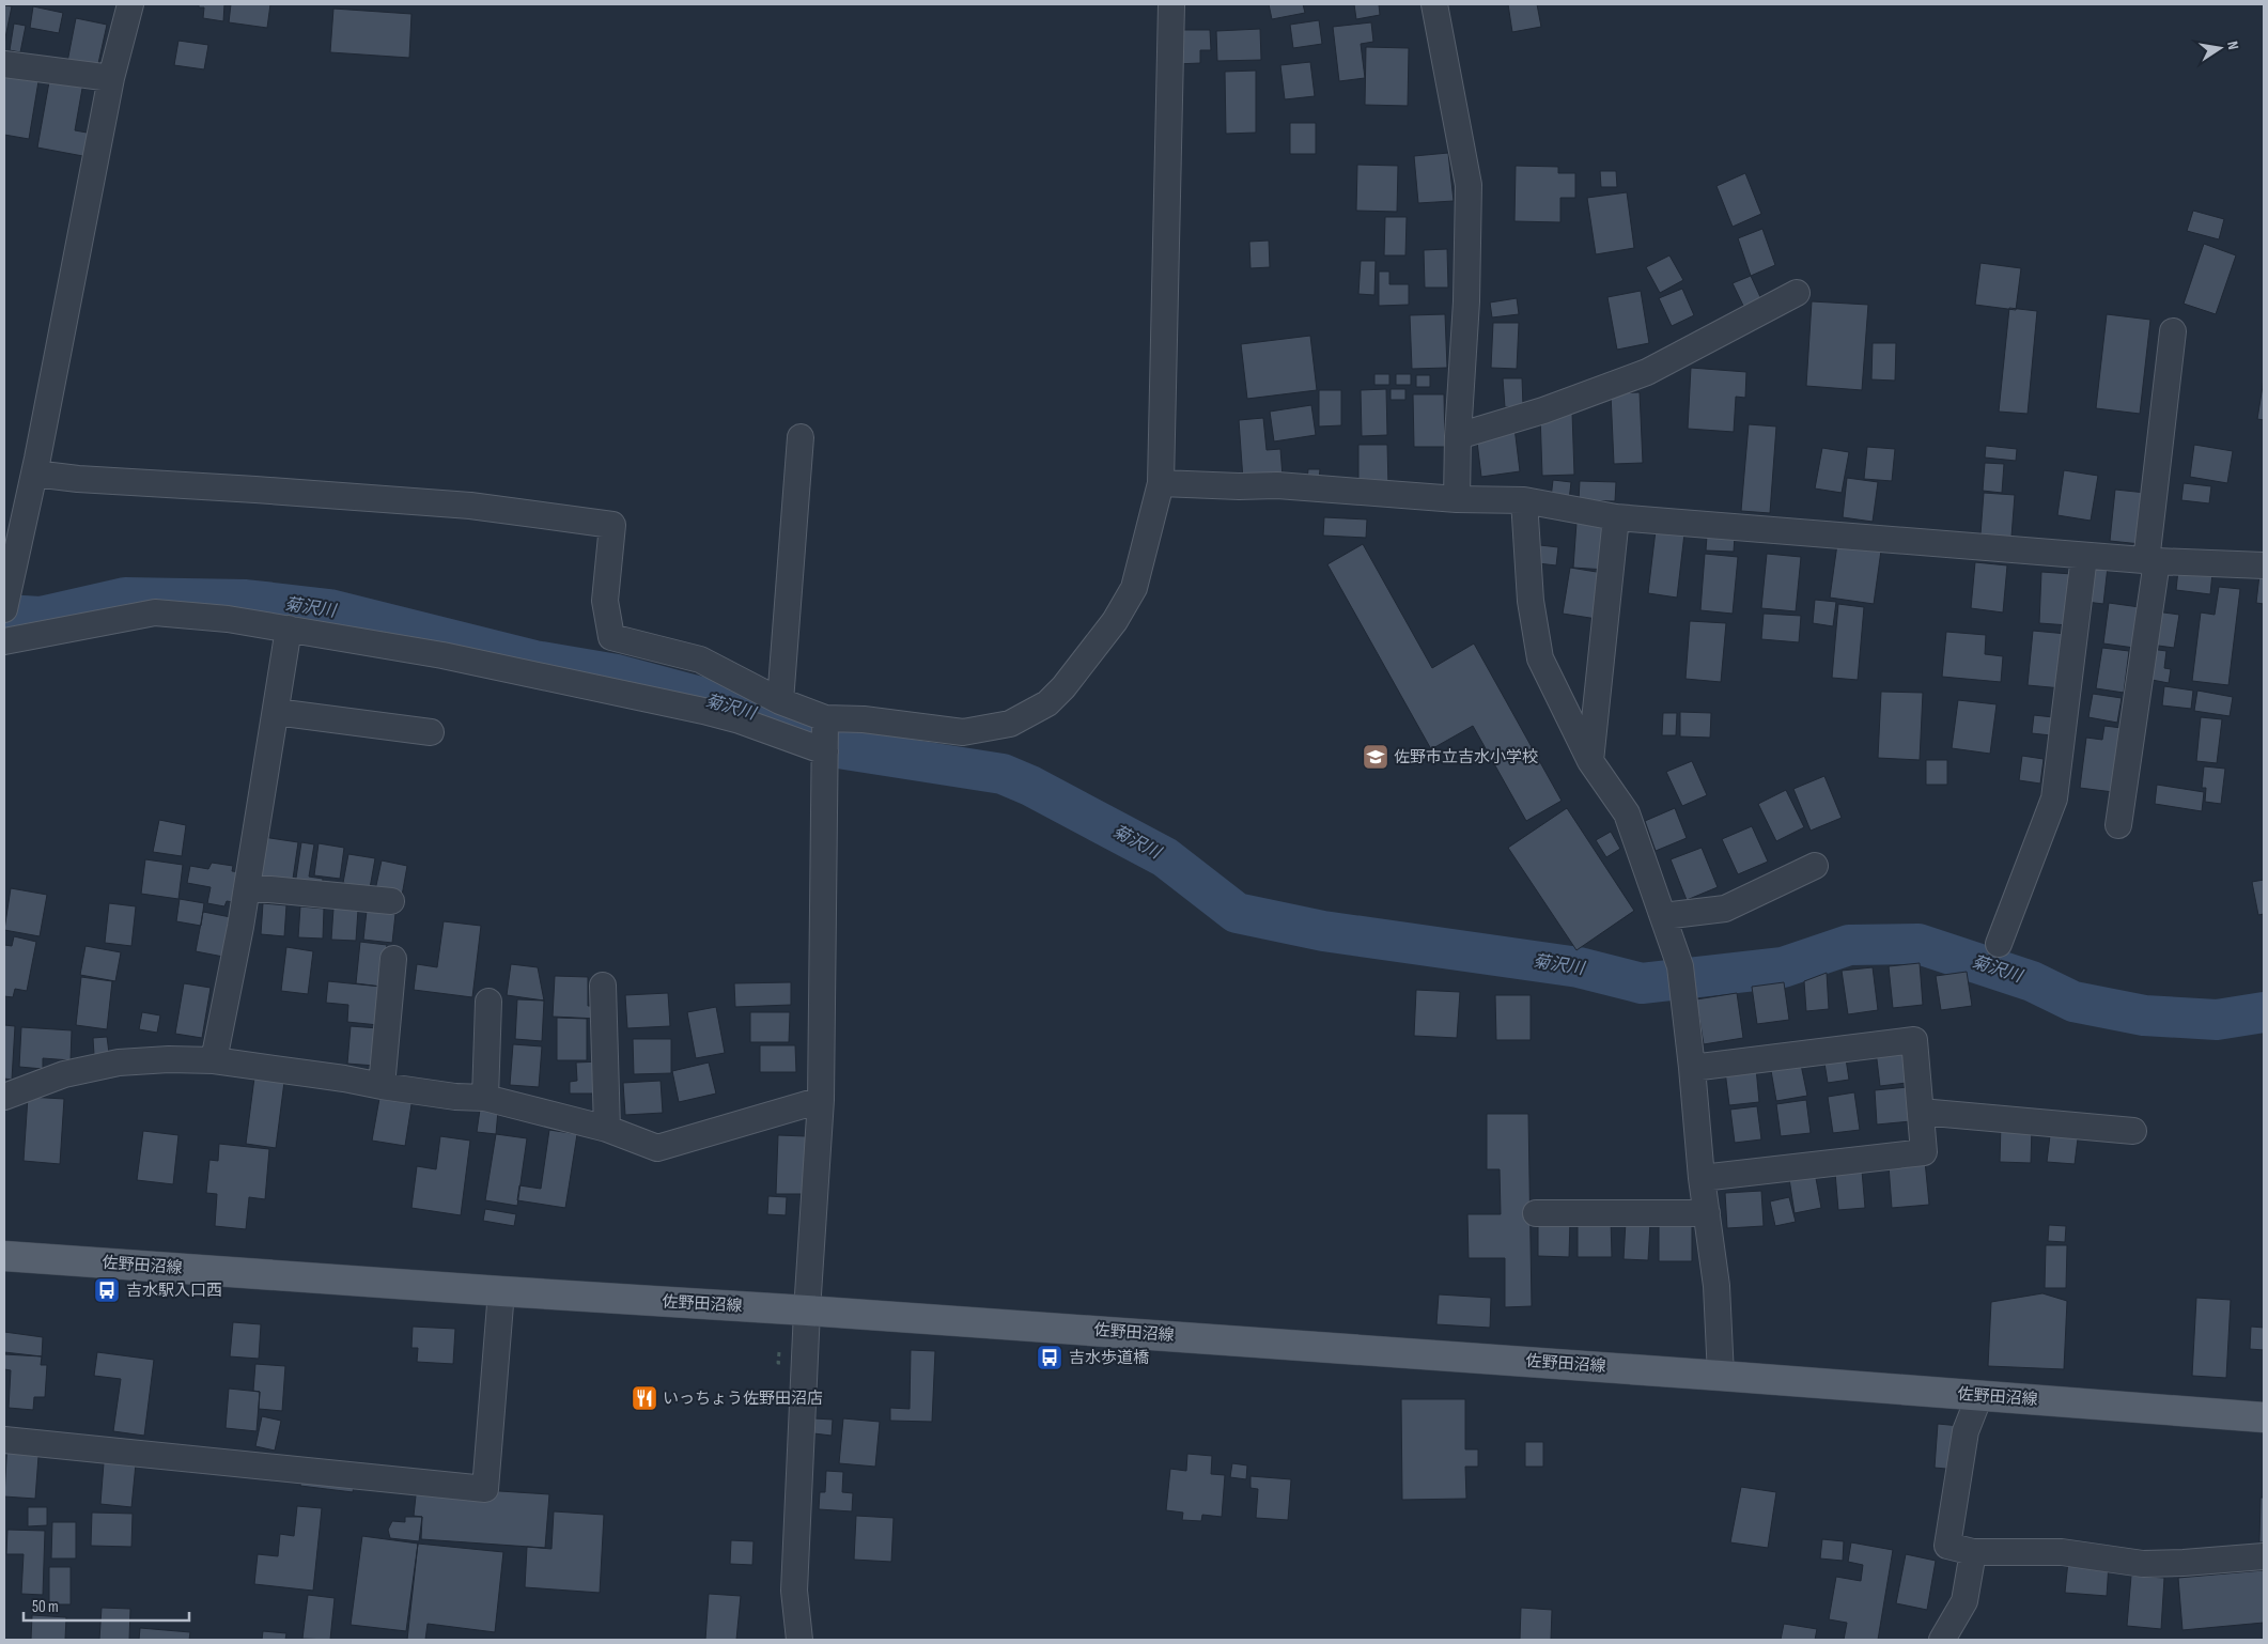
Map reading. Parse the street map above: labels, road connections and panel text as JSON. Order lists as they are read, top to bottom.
{
  "streets": {
    "main road": ["佐野田沼線"]
  },
  "water": ["菊沢川"],
  "places": {
    "school or university": ["佐野市立吉水小学校"],
    "bus stop": ["吉水駅入口西", "吉水歩道橋"],
    "restaurant": ["いっちょう佐野田沼店"]
  },
  "scale_bar": "50 m",
  "north": "right"
}
